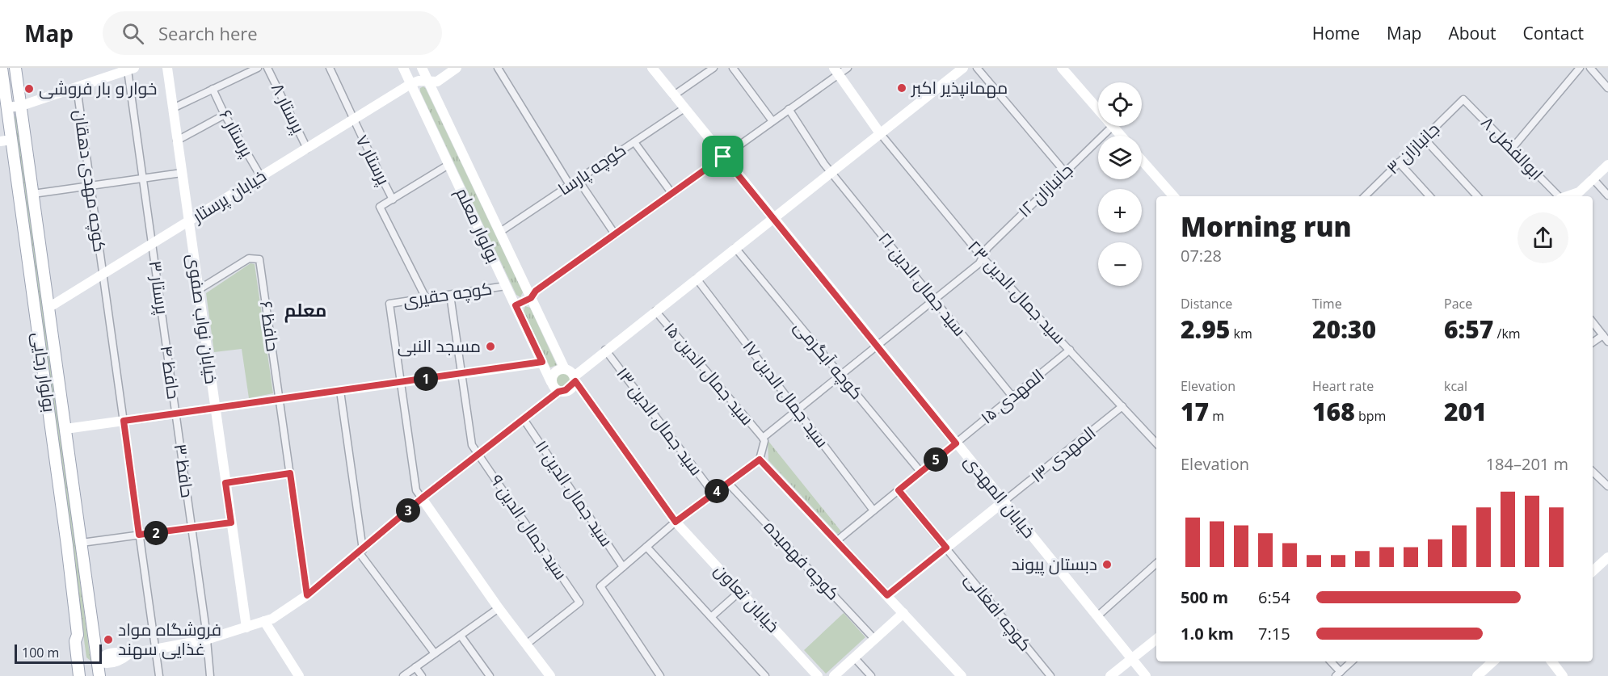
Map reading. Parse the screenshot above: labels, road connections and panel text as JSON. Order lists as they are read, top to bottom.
{
  "streets": {
    "main road": ["بولوار رجایی"],
    "street": [
      "پرستار ۸",
      "پرستار ۶",
      "جانبازان ۳",
      "ابوالفضل ۸",
      "پرستار ۷",
      "کوچه پارسا",
      "کوچه مهدی دهقان",
      "جانبازان ۱۲",
      "خیابان پرستار",
      "بولوار معلم",
      "سید جمال الدین ۲۱",
      "پرستار ۳",
      "سید جمال الدین ۲۳",
      "کوچه حقیری",
      "خیابان نواب صفوی",
      "حافظ ۶",
      "کوچه آبگرمی",
      "حافظ ۴",
      "سید جمال الدین ۱۵",
      "سید جمال الدین ۱۷",
      "المهدی ۱۵",
      "سید جمال الدین ۱۳",
      "المهدی ۱۳",
      "حافظ ۳",
      "سید جمال الدین ۱۱",
      "خیابان المهدی",
      "سید جمال الدین ۹",
      "کوچه فهمیده",
      "خیابان تعاون",
      "کوچه افغانی"
    ]
  },
  "crossings": [
    ["پرستار ۸", "خیابان پرستار"],
    ["پرستار ۶", "خیابان پرستار"],
    ["جانبازان ۳", "ابوالفضل ۸"],
    ["پرستار ۷", "خیابان پرستار"],
    ["کوچه پارسا", "بولوار معلم"],
    ["کوچه پارسا", "خیابان المهدی"],
    ["کوچه مهدی دهقان", "خیابان پرستار"],
    ["جانبازان ۱۲", "سید جمال الدین ۲۱"],
    ["جانبازان ۱۲", "سید جمال الدین ۲۳"],
    ["جانبازان ۱۲", "کوچه آبگرمی"],
    ["جانبازان ۱۲", "سید جمال الدین ۱۵"],
    ["جانبازان ۱۲", "سید جمال الدین ۱۷"],
    ["جانبازان ۱۲", "خیابان المهدی"],
    ["خیابان پرستار", "بولوار معلم"],
    ["خیابان پرستار", "پرستار ۳"],
    ["خیابان پرستار", "خیابان نواب صفوی"],
    ["خیابان پرستار", "بولوار رجایی"],
    ["بولوار معلم", "کوچه حقیری"],
    ["بولوار معلم", "خیابان تعاون"],
    ["سید جمال الدین ۲۱", "المهدی ۱۵"],
    ["پرستار ۳", "حافظ ۴"],
    ["سید جمال الدین ۲۳", "المهدی ۱۵"],
    ["سید جمال الدین ۲۳", "المهدی ۱۳"],
    ["کوچه حقیری", "سید جمال الدین ۹"],
    ["خیابان نواب صفوی", "حافظ ۶"],
    ["کوچه آبگرمی", "المهدی ۱۵"],
    ["حافظ ۴", "حافظ ۳"],
    ["سید جمال الدین ۱۷", "المهدی ۱۵"],
    ["المهدی ۱۵", "خیابان المهدی"],
    ["المهدی ۱۵", "کوچه افغانی"],
    ["المهدی ۱۳", "خیابان المهدی"]
  ],
  "districts": ["معلم"],
  "places": [
    "مهمانپذیر اکبر",
    "خوار و بار فروشی",
    "مسجد النبی",
    "دبستان پیوند",
    "فروشگاه مواد غذایی سهند"
  ],
  "scale_bar": "100 m",
  "page": {
    "header": "Map",
    "search": "Search here",
    "nav": [
      "Home",
      "Map",
      "About",
      "Contact"
    ],
    "map_buttons": ["+", "−"],
    "heading": ["Morning run", "07:28"],
    "stats": [
      ["Distance", "2.95 km"],
      ["Time", "20:30"],
      ["Pace", "6:57 /km"],
      ["Elevation", "17 m"],
      ["Heart rate", "168 bpm"],
      ["kcal", "201"]
    ],
    "pins": [
      "1",
      "5",
      "4",
      "3",
      "2"
    ],
    "chart": ["Elevation", "184–201 m"],
    "list": [
      {
        "name": "500 m",
        "note": "6:54"
      },
      {
        "name": "1.0 km",
        "note": "7:15"
      }
    ],
    "scale": "100 m"
  }
}
